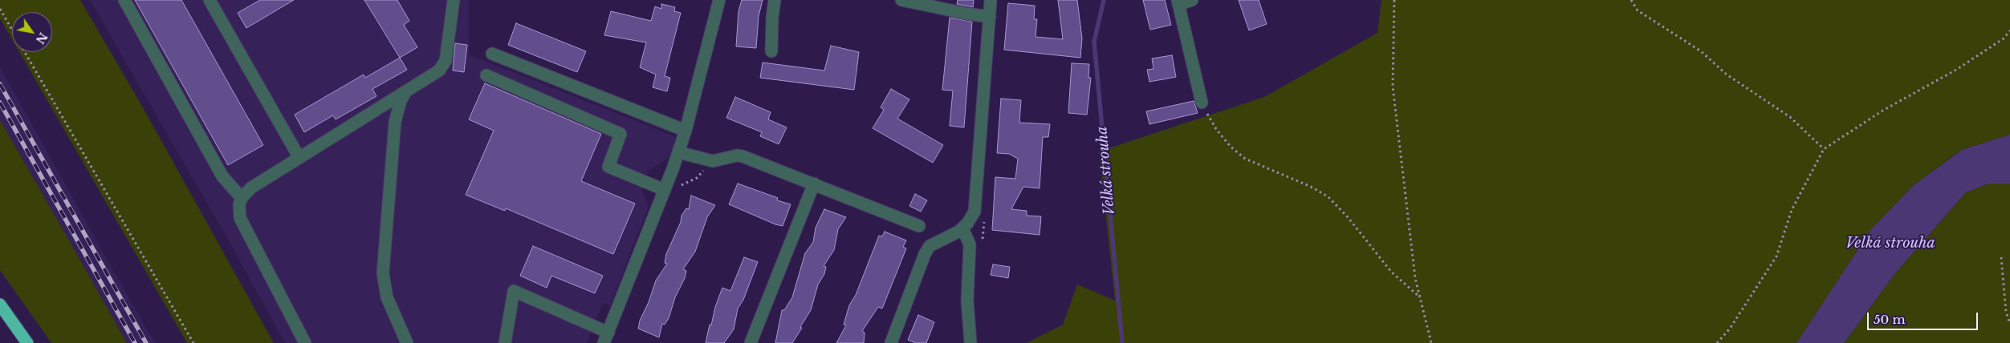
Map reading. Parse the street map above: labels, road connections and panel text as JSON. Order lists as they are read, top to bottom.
{
  "water": ["Velká strouha"],
  "scale_bar": "50 m",
  "north": "bottom right"
}
